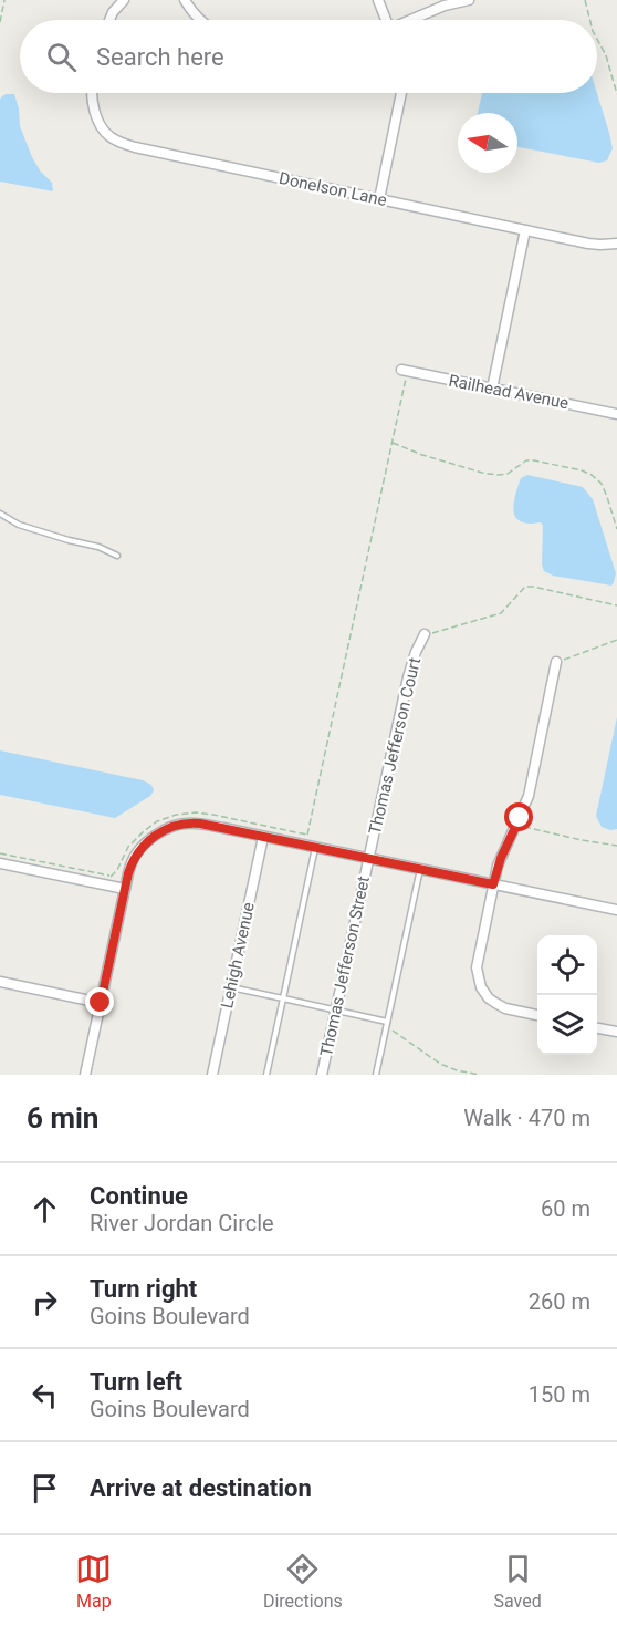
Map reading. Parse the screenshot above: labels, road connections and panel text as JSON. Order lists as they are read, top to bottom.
{
  "streets": {
    "street": [
      "Donelson Lane",
      "Railhead Avenue",
      "Thomas Jefferson Court",
      "Lehigh Avenue",
      "Thomas Jefferson Street"
    ]
  },
  "crossings": [
    ["Thomas Jefferson Court", "Thomas Jefferson Street"]
  ],
  "north": "left",
  "page": {
    "search": "Search here",
    "heading": ["6 min", "Walk · 470 m"],
    "list": [
      ["Continue", "River Jordan Circle", "60 m"],
      ["Turn right", "Goins Boulevard", "260 m"],
      ["Turn left", "Goins Boulevard", "150 m"],
      "Arrive at destination"
    ],
    "nav": ["Map", "Directions", "Saved"]
  }
}
